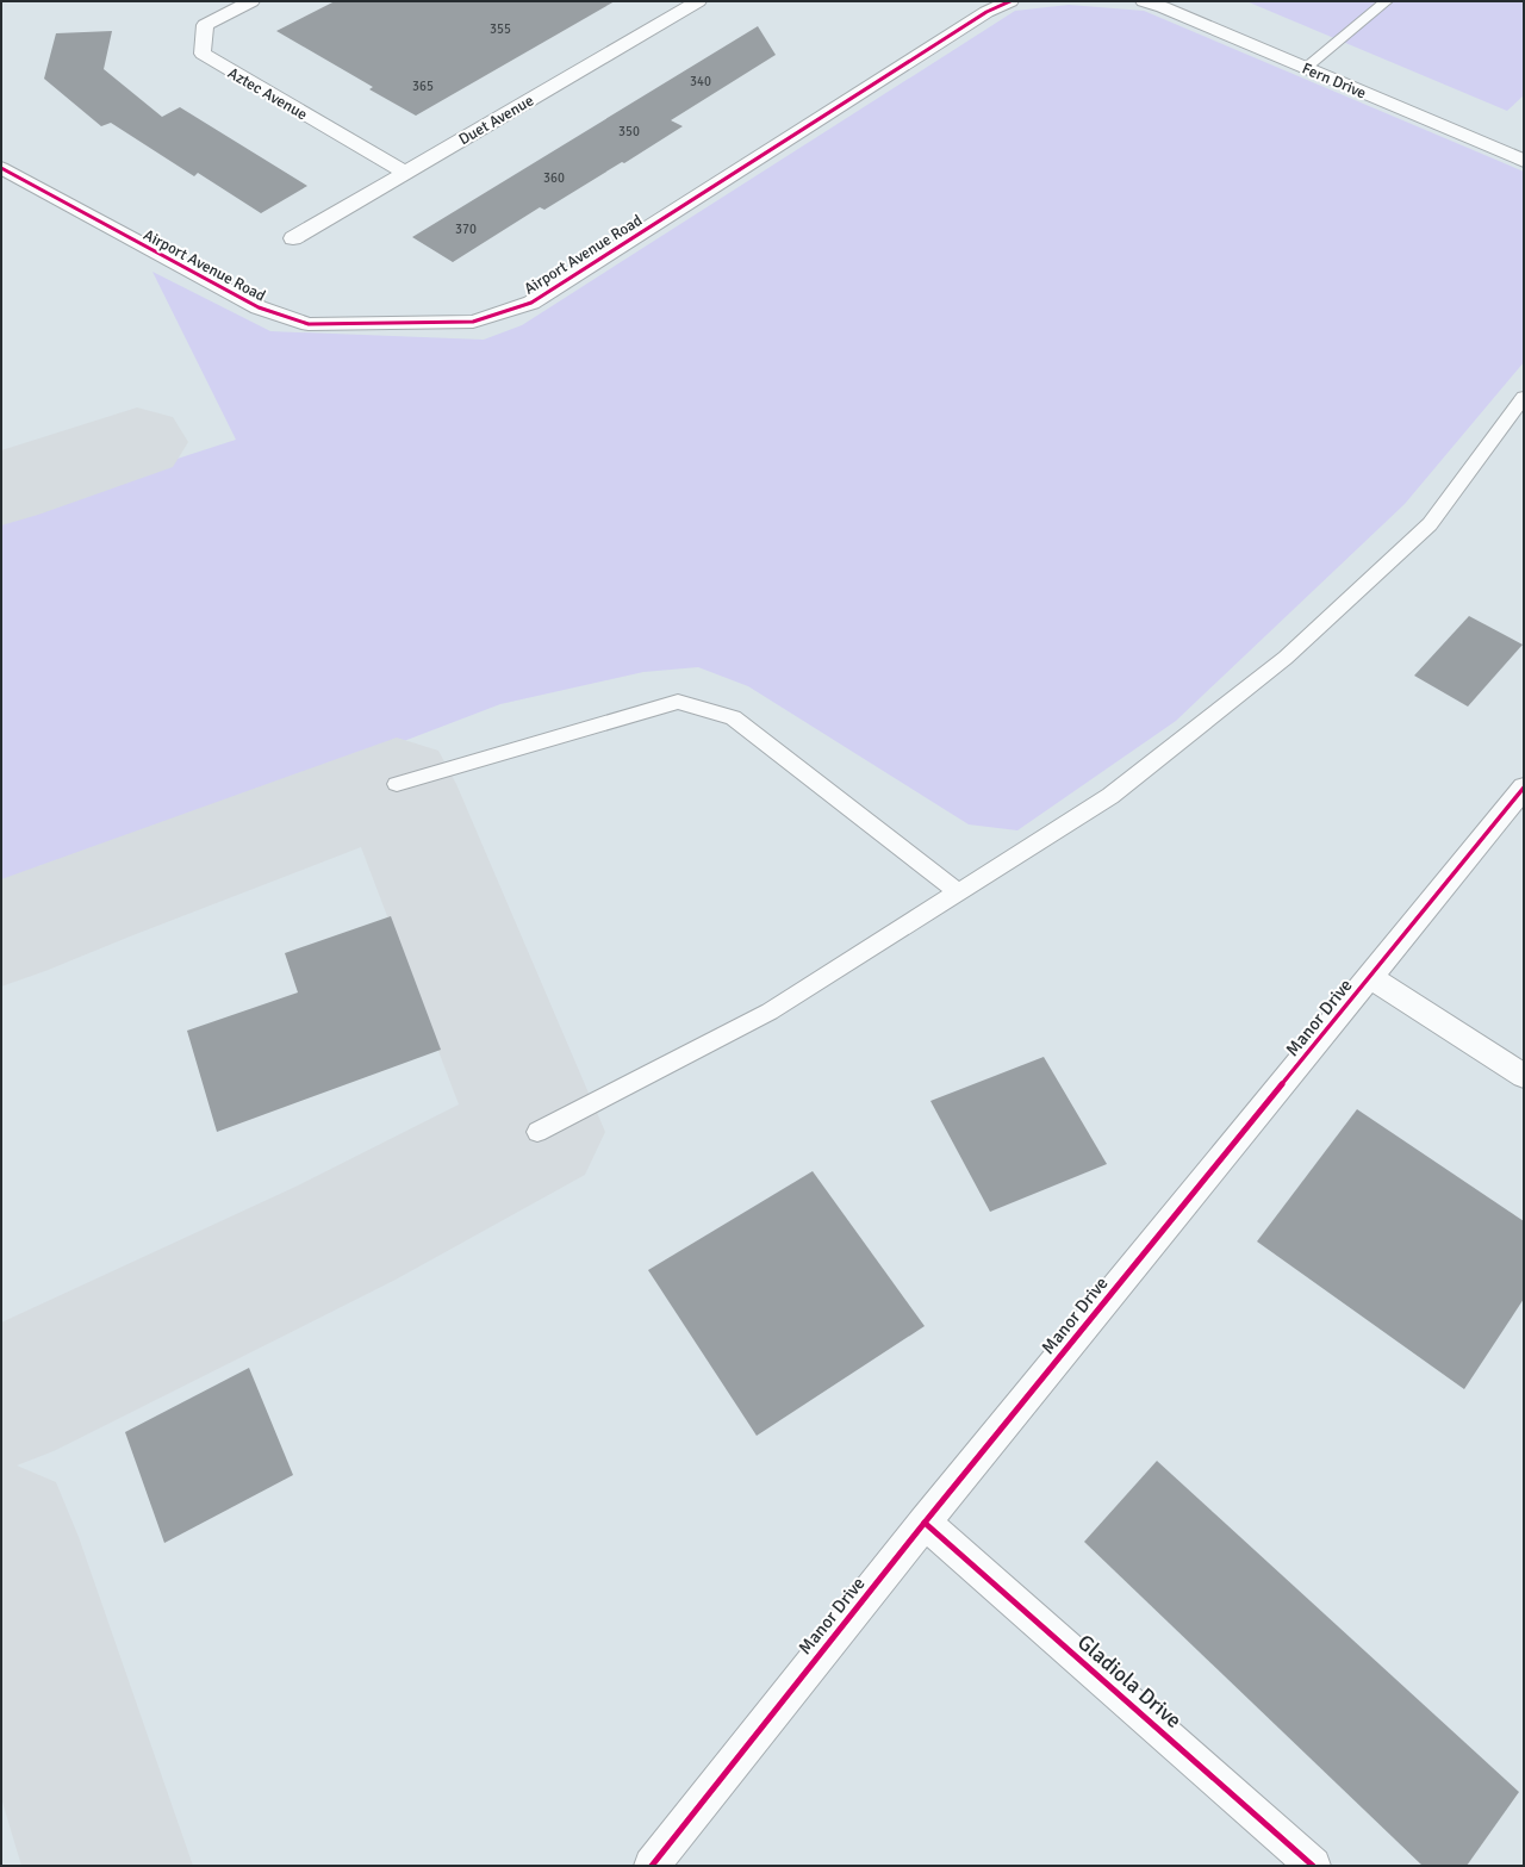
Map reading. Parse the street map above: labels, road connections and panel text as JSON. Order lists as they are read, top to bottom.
{
  "streets": {
    "street": [
      "Fern Drive",
      "Aztec Avenue",
      "Duet Avenue",
      "Airport Avenue Road",
      "Manor Drive",
      "Gladiola Drive"
    ]
  },
  "crossings": [
    ["Aztec Avenue", "Duet Avenue"],
    ["Manor Drive", "Gladiola Drive"]
  ],
  "house_numbers": [
    "355",
    "340",
    "365",
    "350",
    "360",
    "370"
  ]
}
